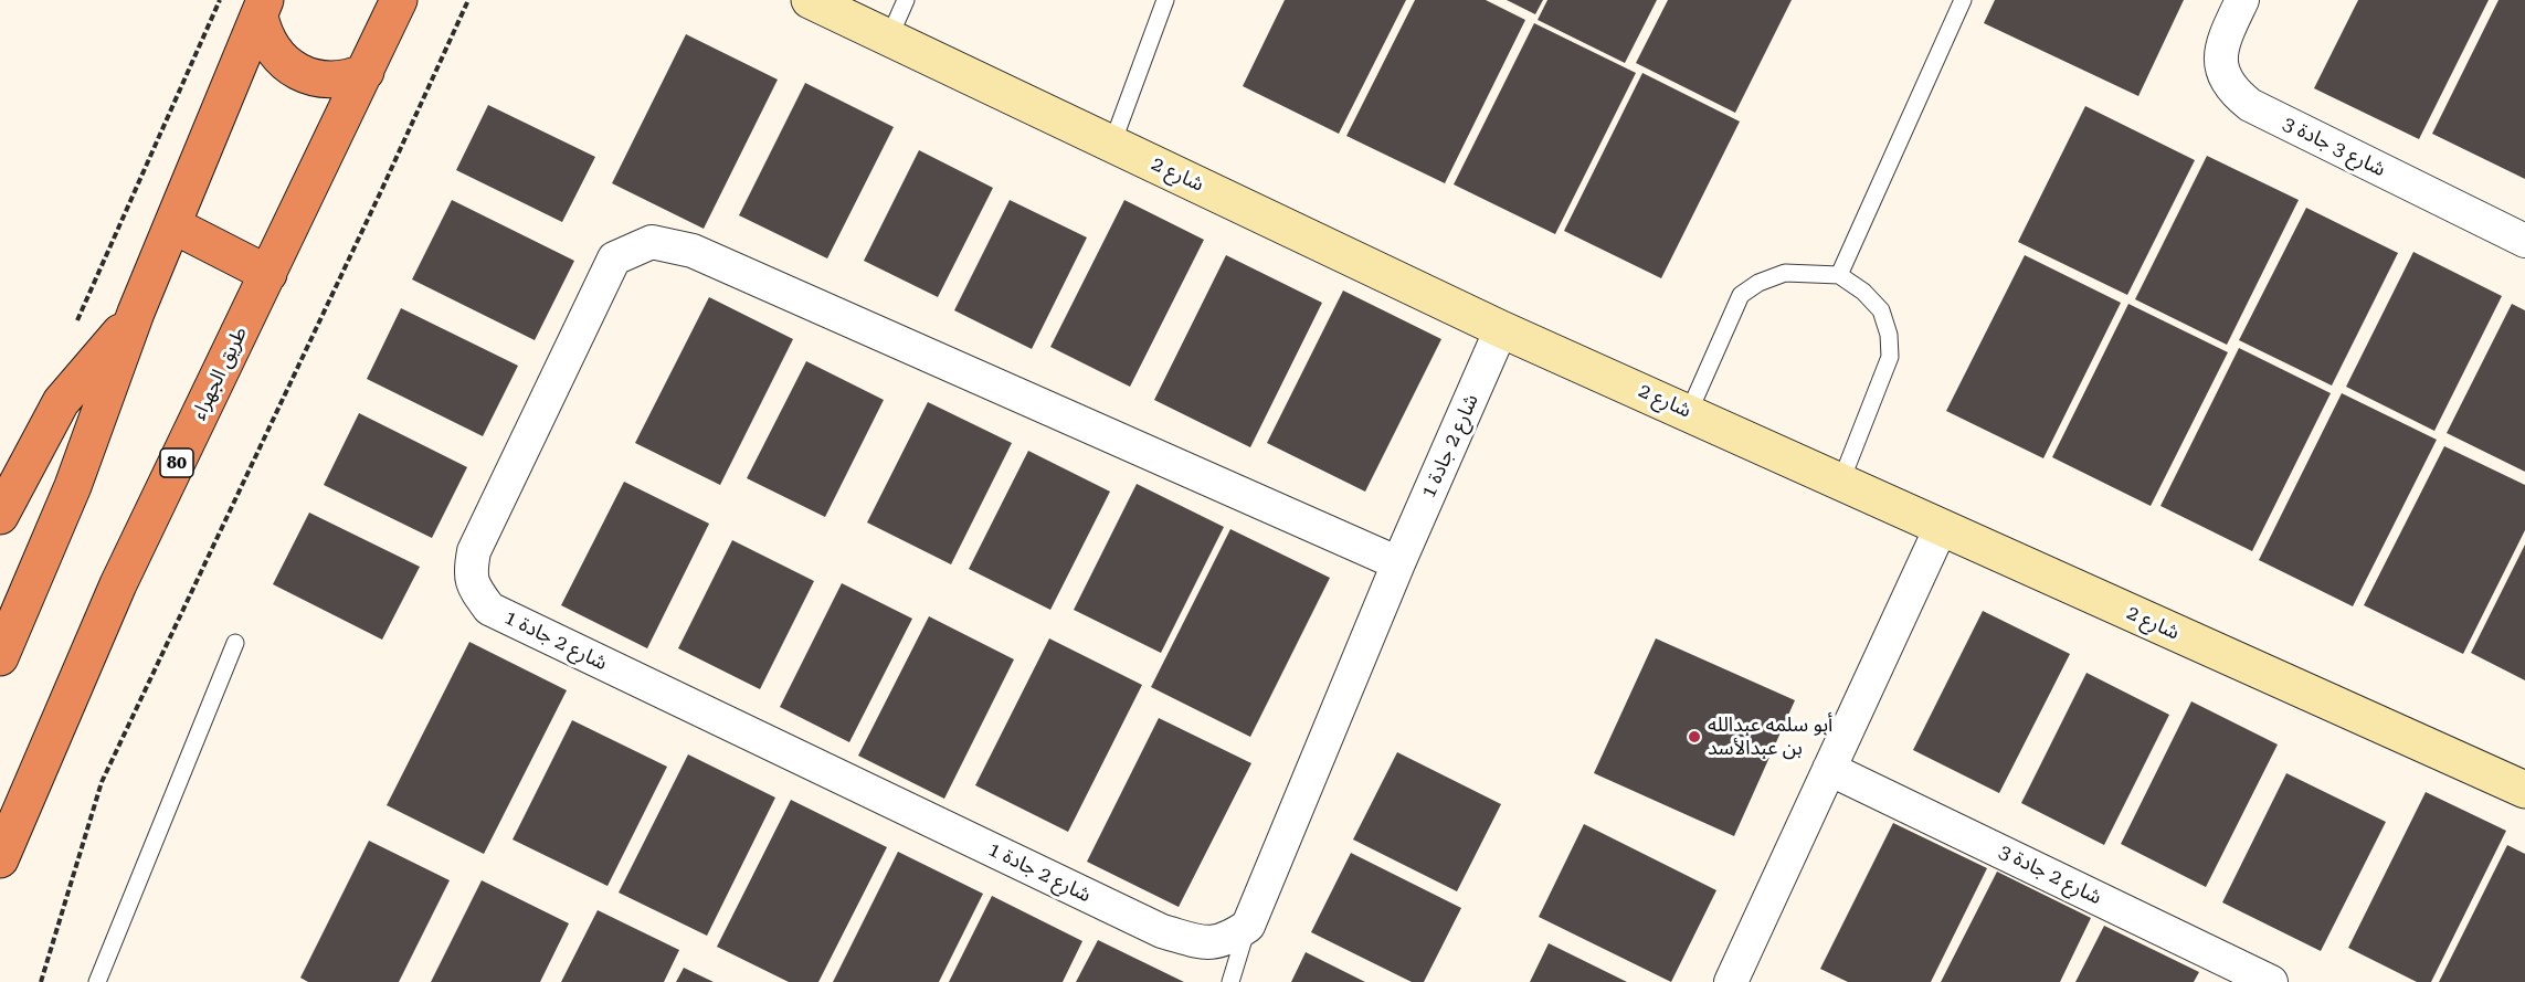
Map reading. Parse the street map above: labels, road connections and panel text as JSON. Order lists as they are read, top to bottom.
{
  "streets": {
    "highway": ["طريق الجهراء", "80"],
    "street": [
      "شارع 3 جادة 3",
      "شارع 2",
      "شارع 2 جادة 1",
      "شارع 2 جادة 3"
    ]
  },
  "crossings": [
    ["شارع 2", "شارع 2 جادة 1"]
  ],
  "places": ["أبو سلمه عبدالله بن عبدالأسد"]
}
